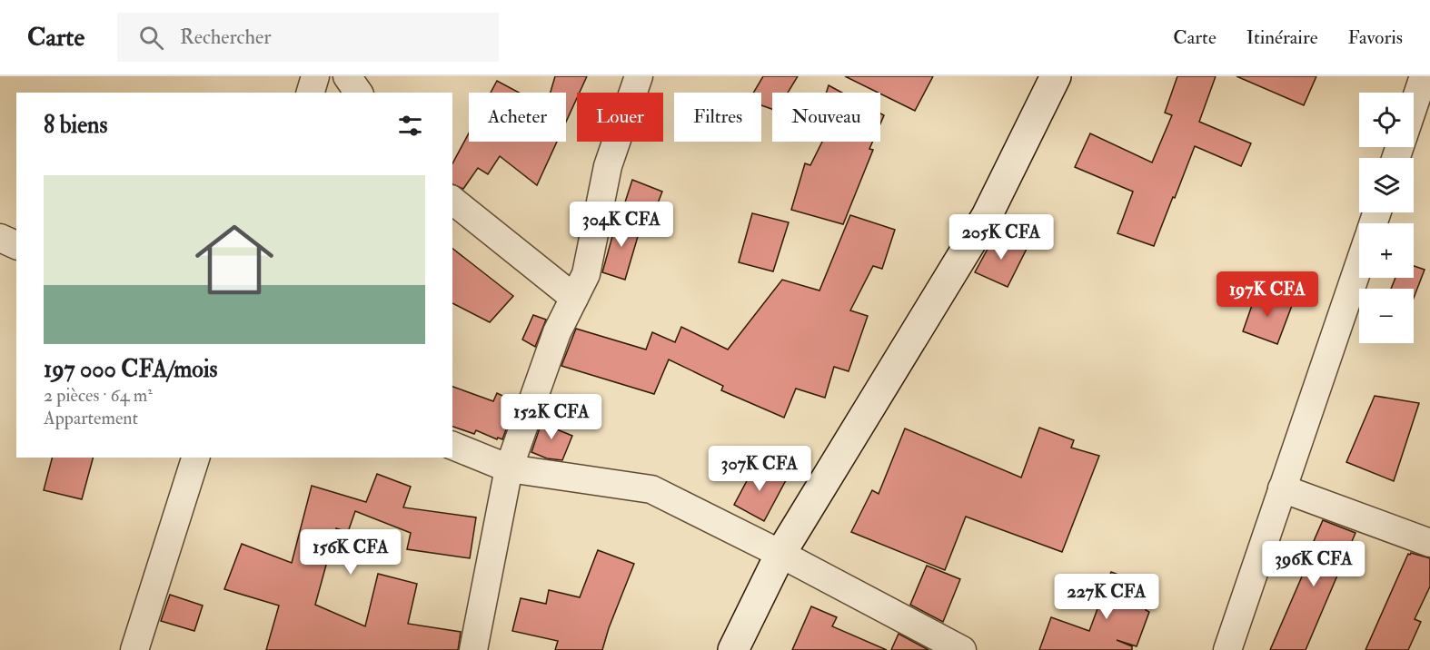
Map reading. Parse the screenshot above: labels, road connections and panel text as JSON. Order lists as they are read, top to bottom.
{
  "page": {
    "header": "Carte",
    "search": "Rechercher",
    "nav": ["Carte", "Itinéraire", "Favoris"],
    "map_buttons": ["+", "−"],
    "chip": [
      "Acheter",
      "Louer",
      "Filtres",
      "Nouveau"
    ],
    "heading": "8 biens",
    "list": [
      {
        "name": "197 000 CFA/mois",
        "note": "2 pièces · 64 m² · Appartement"
      }
    ],
    "price": [
      "304K CFA",
      "205K CFA",
      "197K CFA",
      "152K CFA",
      "307K CFA",
      "156K CFA",
      "396K CFA",
      "227K CFA"
    ]
  }
}
